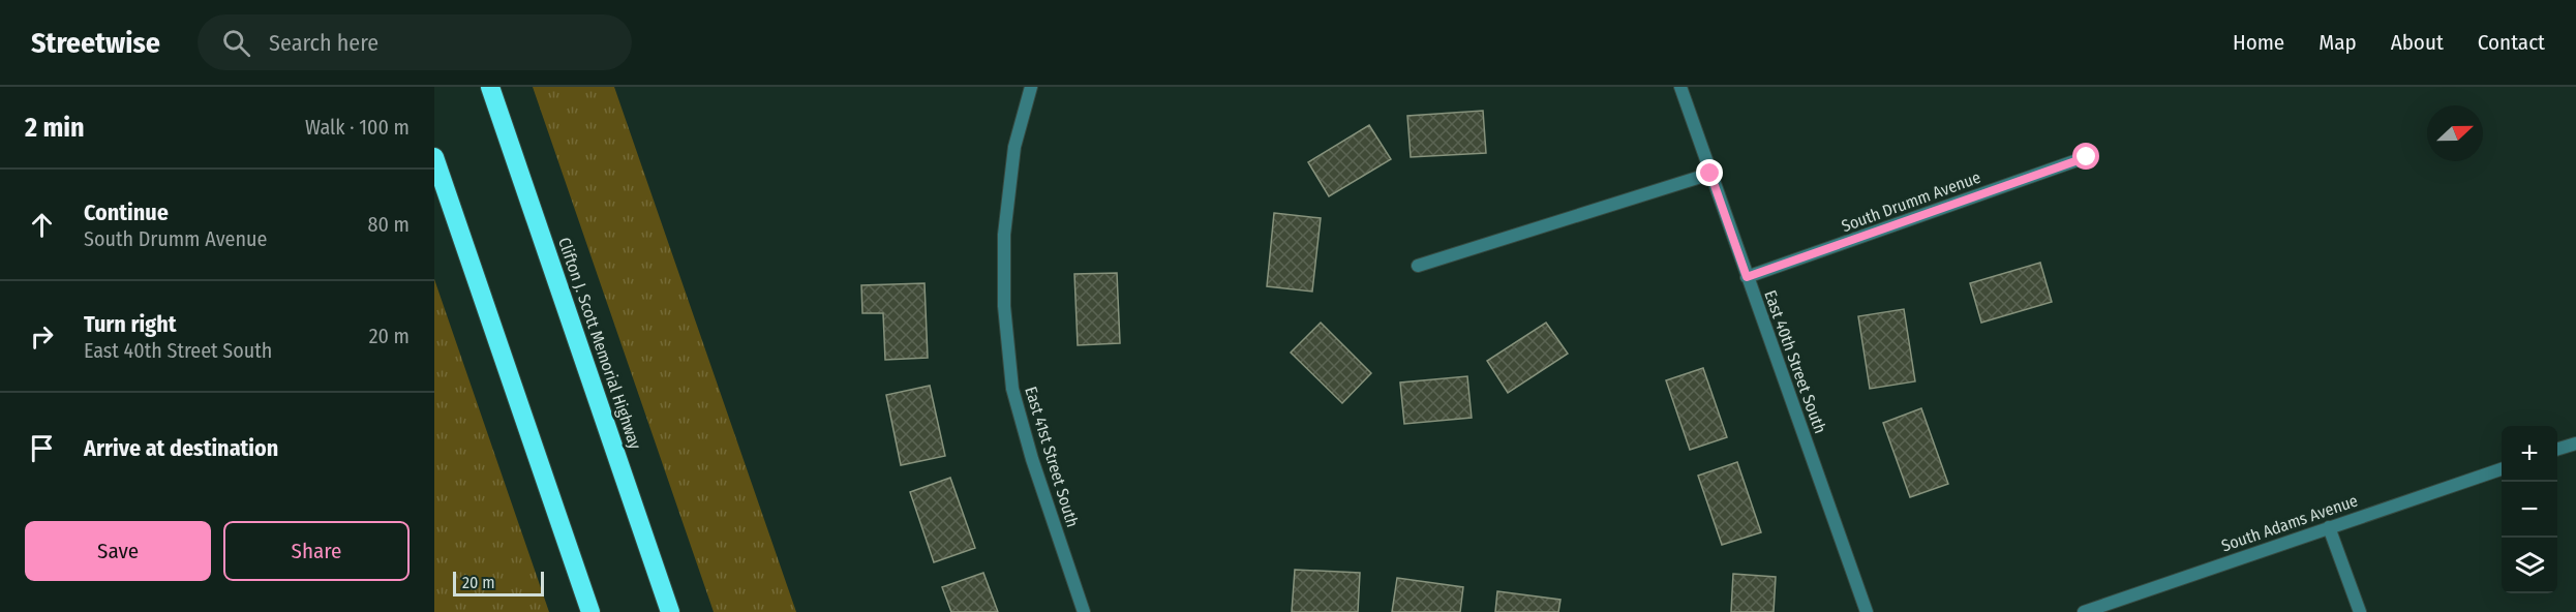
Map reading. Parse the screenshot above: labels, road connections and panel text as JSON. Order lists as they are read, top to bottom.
{
  "streets": {
    "highway": ["Clifton J. Scott Memorial Highway"],
    "street": [
      "South Drumm Avenue",
      "East 40th Street South",
      "East 41st Street South",
      "South Adams Avenue"
    ]
  },
  "crossings": [
    ["South Drumm Avenue", "East 40th Street South"]
  ],
  "scale_bar": "20 m",
  "north": "right",
  "page": {
    "header": "Streetwise",
    "search": "Search here",
    "nav": [
      "Home",
      "Map",
      "About",
      "Contact"
    ],
    "heading": ["2 min", "Walk · 100 m"],
    "list": [
      ["Continue", "South Drumm Avenue", "80 m"],
      ["Turn right", "East 40th Street South", "20 m"],
      "Arrive at destination"
    ],
    "map_buttons": ["+", "−"],
    "buttons": ["Save", "Share"],
    "scale": "20 m"
  }
}
